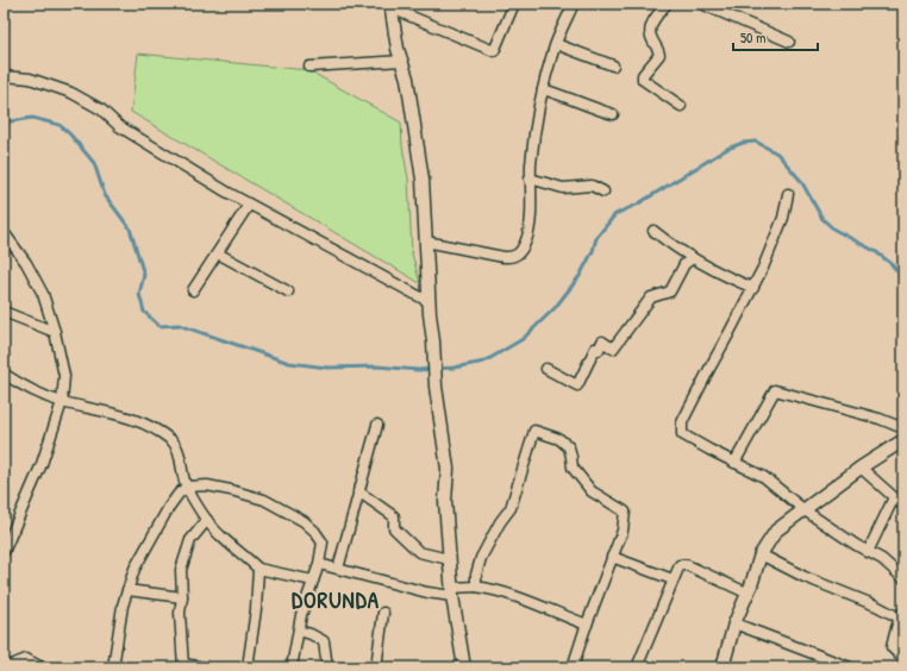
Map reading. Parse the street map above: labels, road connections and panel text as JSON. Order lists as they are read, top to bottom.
{
  "districts": ["DORUNDA"],
  "scale_bar": "50 m"
}
